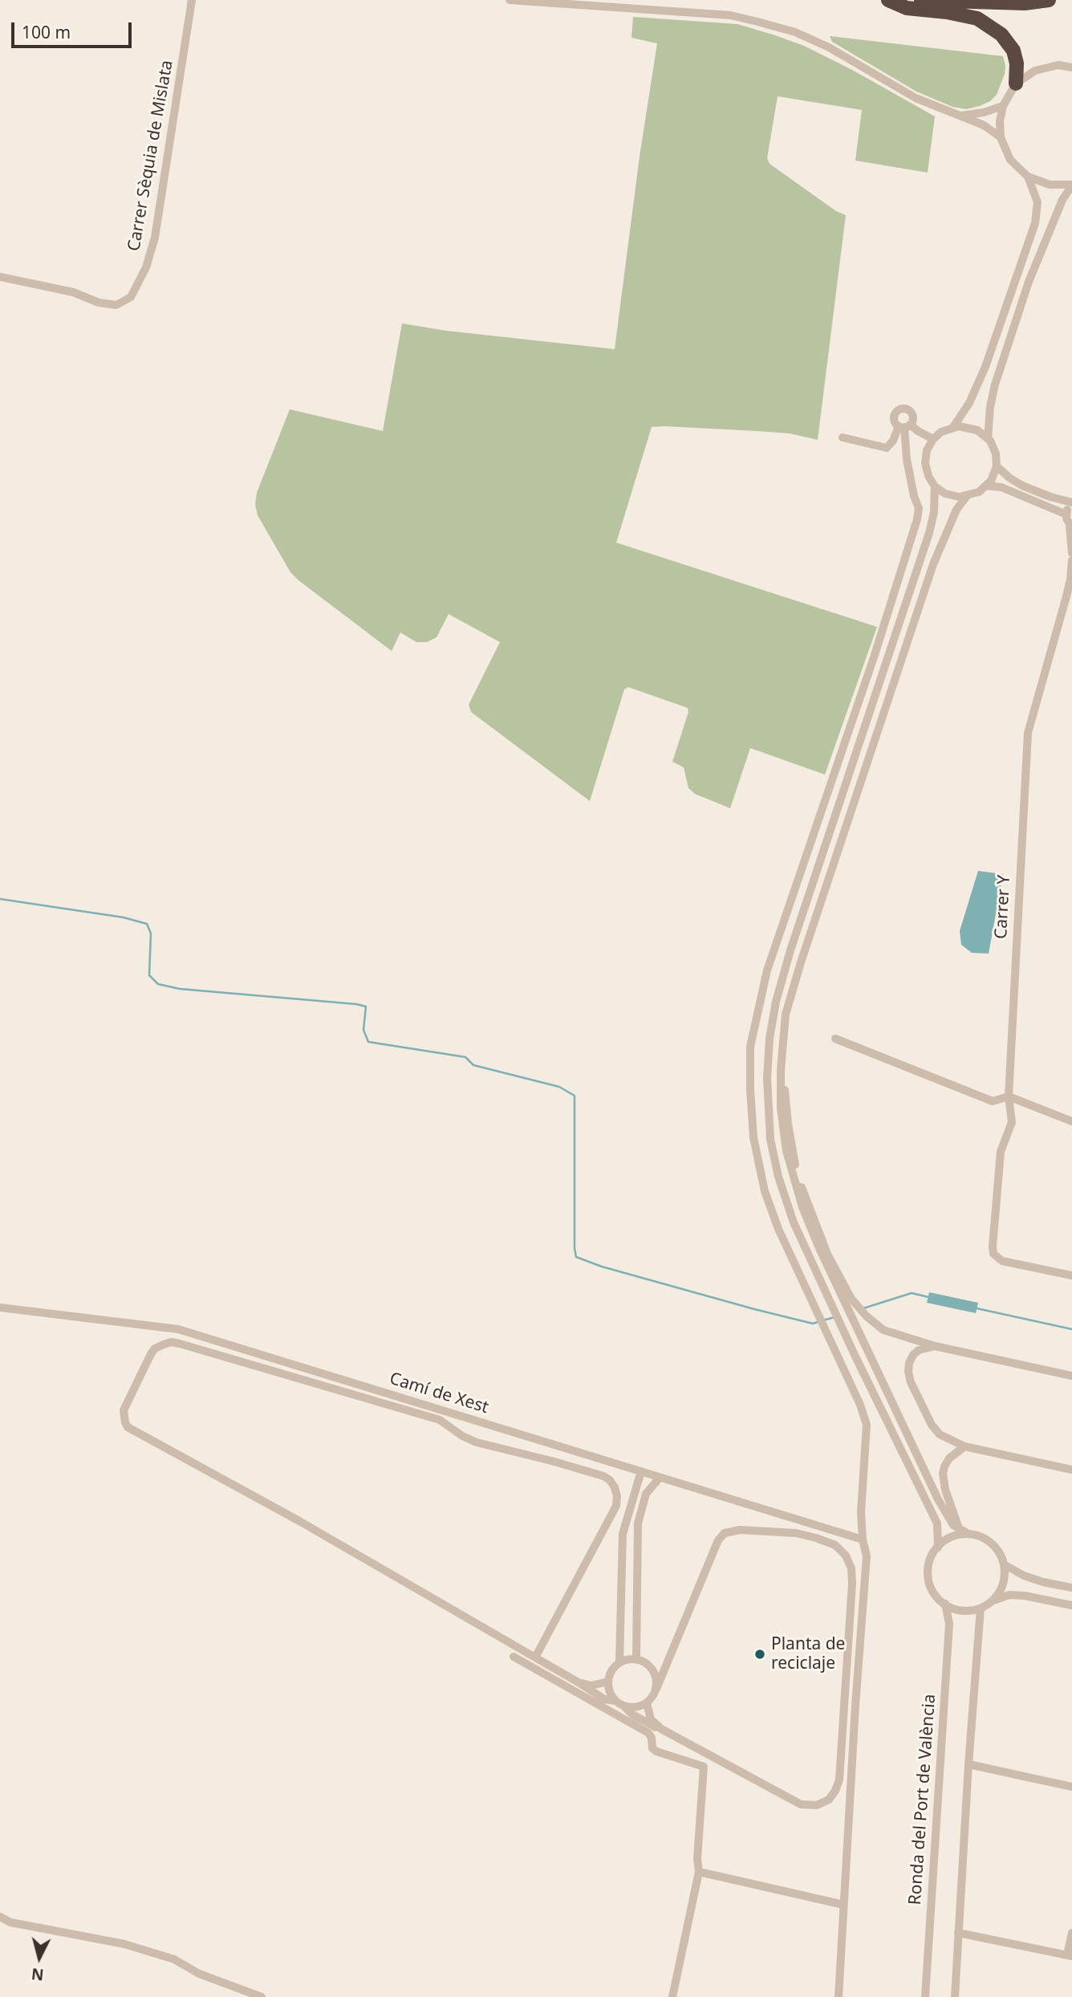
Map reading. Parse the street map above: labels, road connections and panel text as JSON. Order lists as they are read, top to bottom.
{
  "streets": {
    "street": [
      "Carrer Sèquia de Mislata",
      "Carrer Y",
      "Camí de Xest",
      "Ronda del Port de València"
    ]
  },
  "places": ["Planta de reciclaje"],
  "scale_bar": "100 m",
  "north": "bottom"
}
